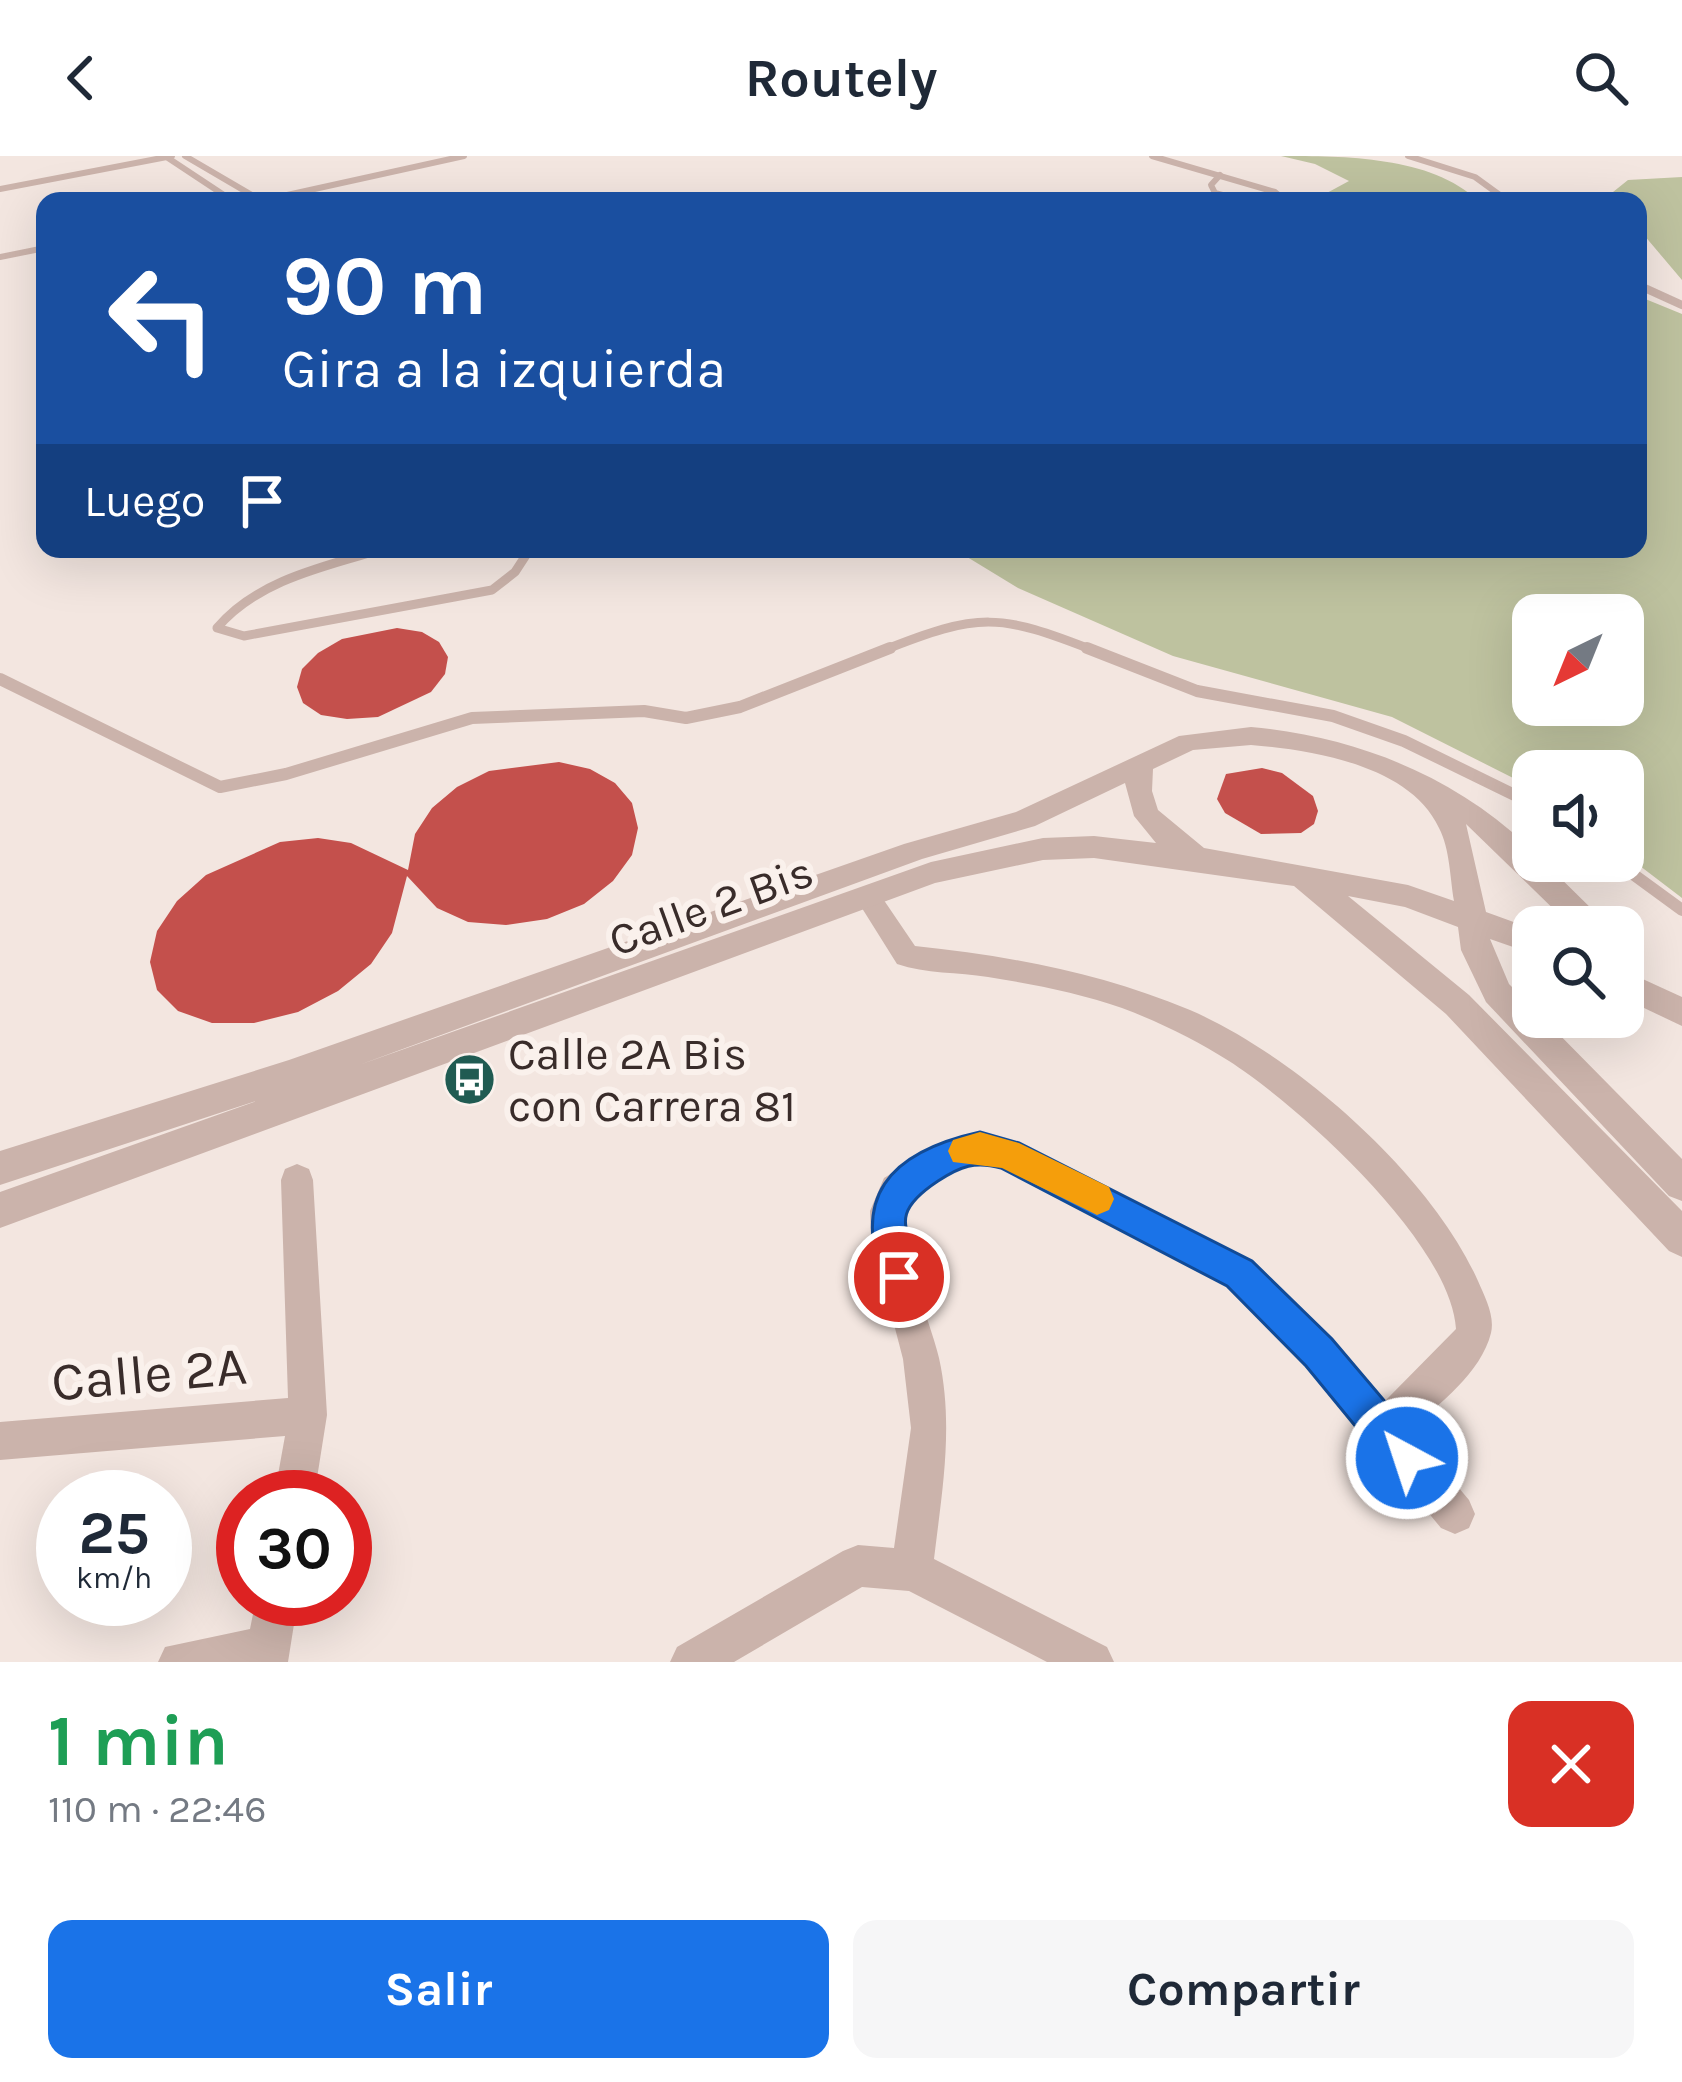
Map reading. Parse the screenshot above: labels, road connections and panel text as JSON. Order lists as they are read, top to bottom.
{
  "streets": {
    "street": ["Calle 2 Bis", "Calle 2A"]
  },
  "places": {
    "bus stop": ["Calle 2A Bis con Carrera 81"]
  },
  "north": "bottom left",
  "page": {
    "header": "Routely",
    "turn": ["90 m", "Gira a la izquierda"],
    "then": "Luego",
    "speed": "25 km/h",
    "limit": "30",
    "heading": ["1 min", "110 m · 22:46"],
    "buttons": ["Salir", "Compartir"]
  }
}
